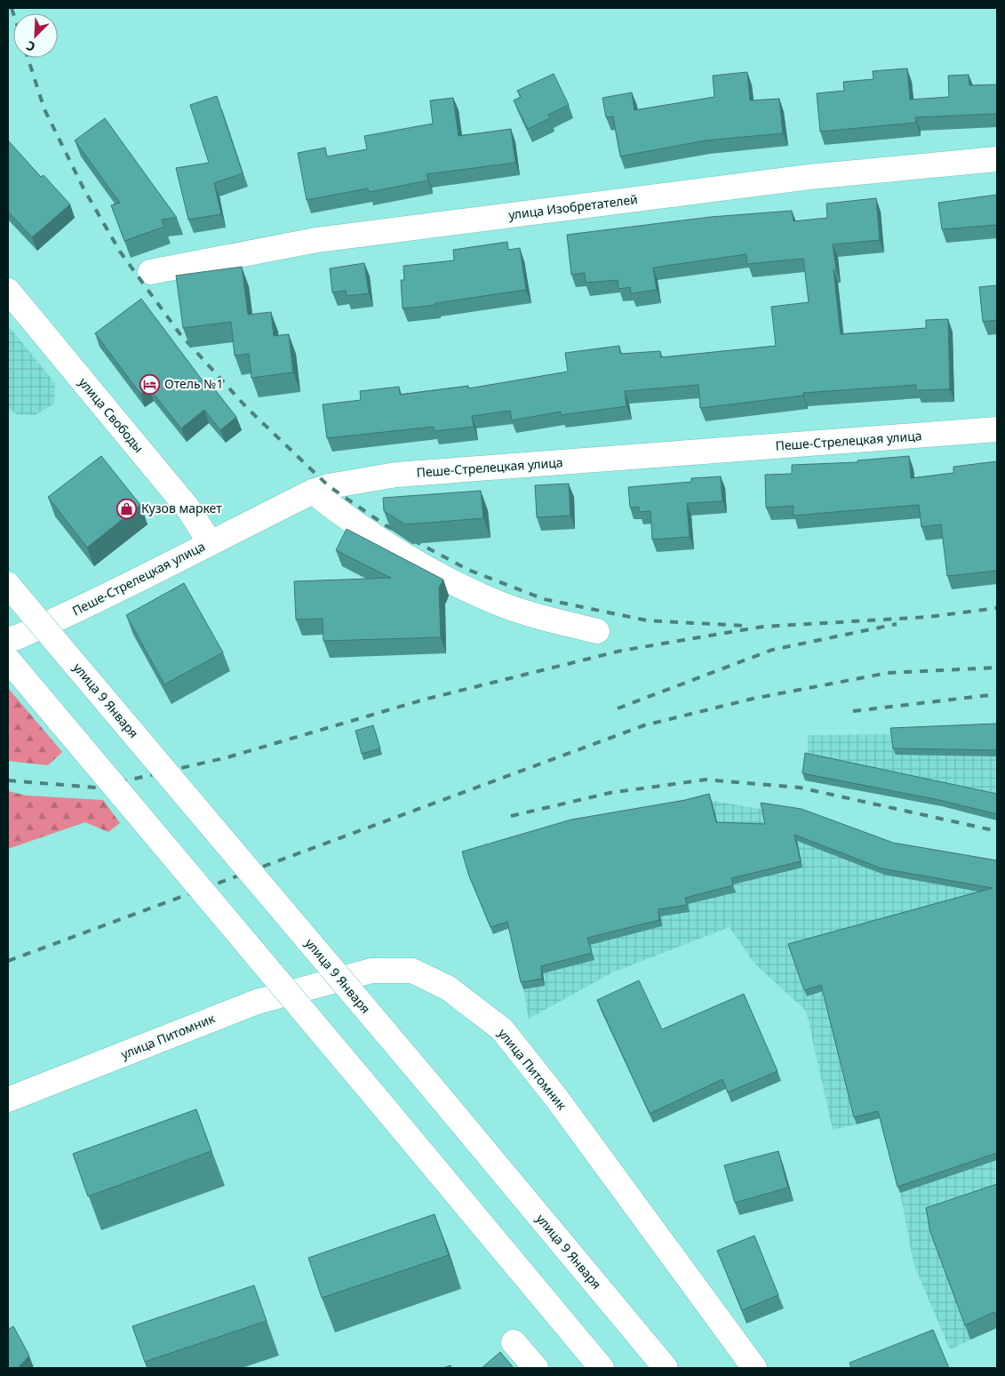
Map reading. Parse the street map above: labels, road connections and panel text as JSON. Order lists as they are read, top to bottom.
{
  "streets": {
    "street": [
      "улица Изобретателей",
      "улица Свободы",
      "Пеше-Стрелецкая улица",
      "улица 9 Января",
      "улица Питомник"
    ]
  },
  "crossings": [
    ["улица Свободы", "Пеше-Стрелецкая улица"]
  ],
  "places": {
    "hotel": ["Отель №1"],
    "shop": ["Кузов маркет"]
  },
  "north": "bottom left"
}
